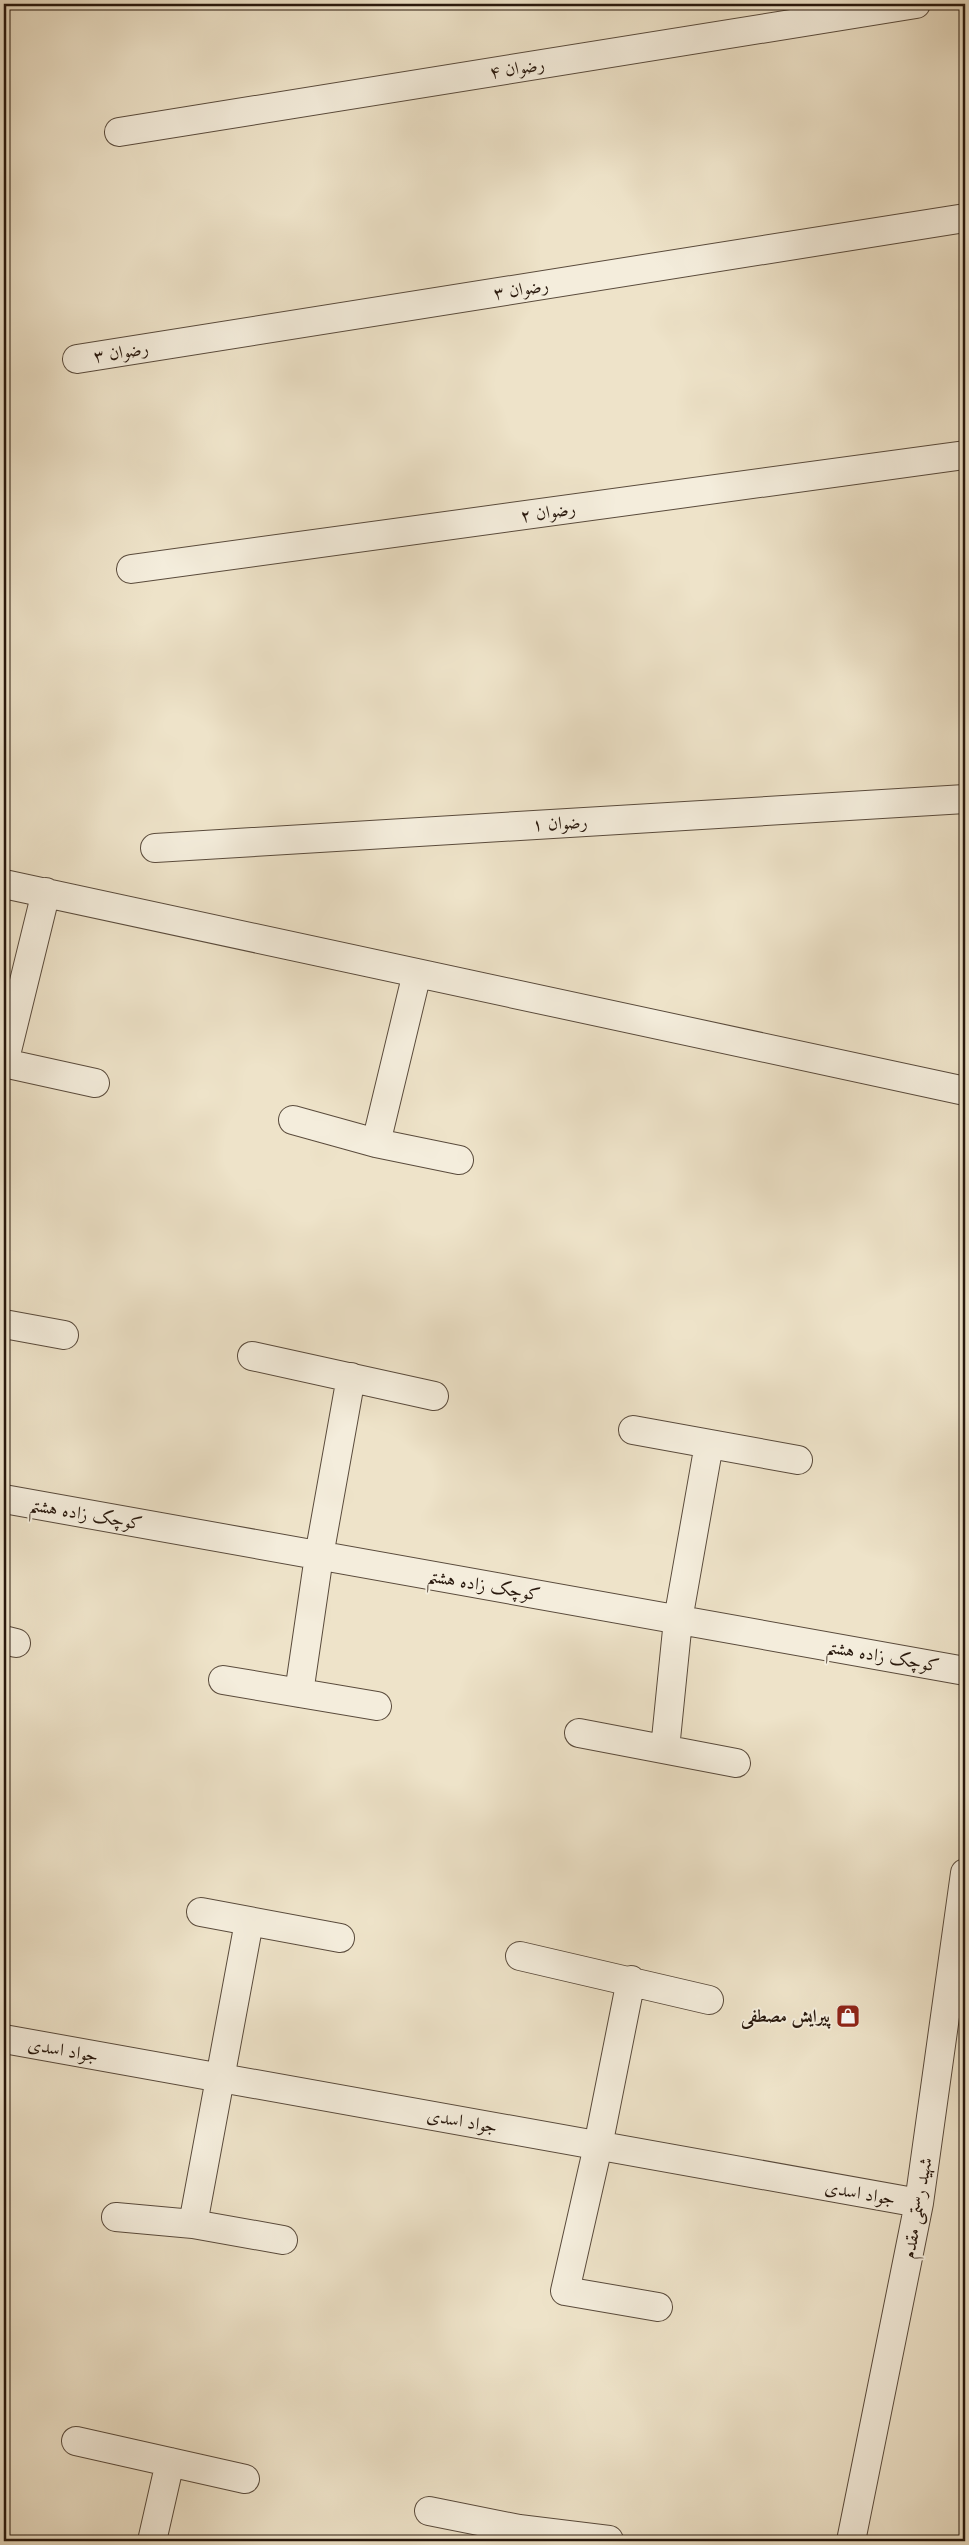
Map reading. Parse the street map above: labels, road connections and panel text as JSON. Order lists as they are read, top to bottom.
{
  "streets": {
    "street": [
      "رضوان ۴",
      "رضوان ۳",
      "رضوان ۲",
      "رضوان ۱",
      "کوچک زاده هشتم",
      "جواد اسدی",
      "شهید رستمی مقدم"
    ]
  },
  "crossings": [
    ["جواد اسدی", "شهید رستمی مقدم"]
  ],
  "places": {
    "shop": ["پیرایش مصطفی"]
  }
}
